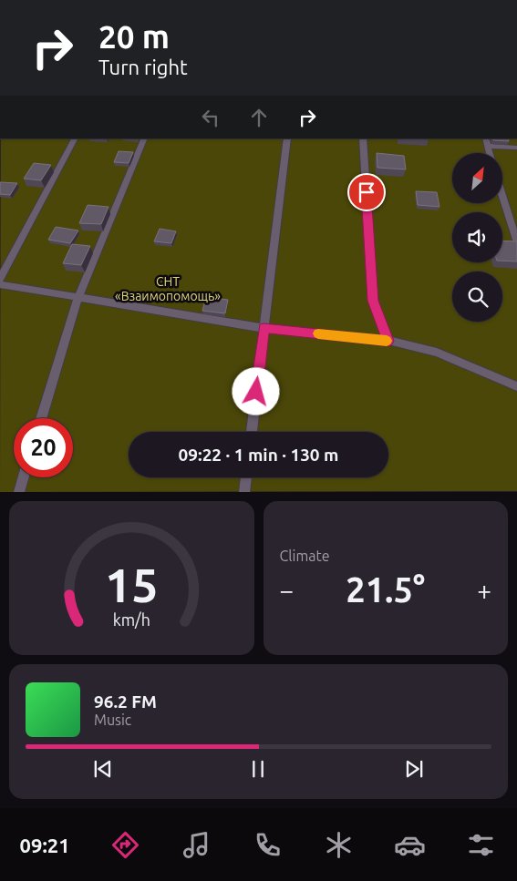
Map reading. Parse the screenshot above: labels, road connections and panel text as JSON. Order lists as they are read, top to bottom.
{
  "parks": ["СНТ «Взаимопомощь»"],
  "north": "top right",
  "page": {
    "turn": ["20 m", "Turn right"],
    "limit": "20",
    "trip": "09:22 · 1 min · 130 m",
    "tile": "Climate",
    "heat": ["−", "21.5°", "+"],
    "song": ["96.2 FM", "Music"],
    "tabs": "09:21",
    "gauge": ["15", "km/h"]
  }
}
